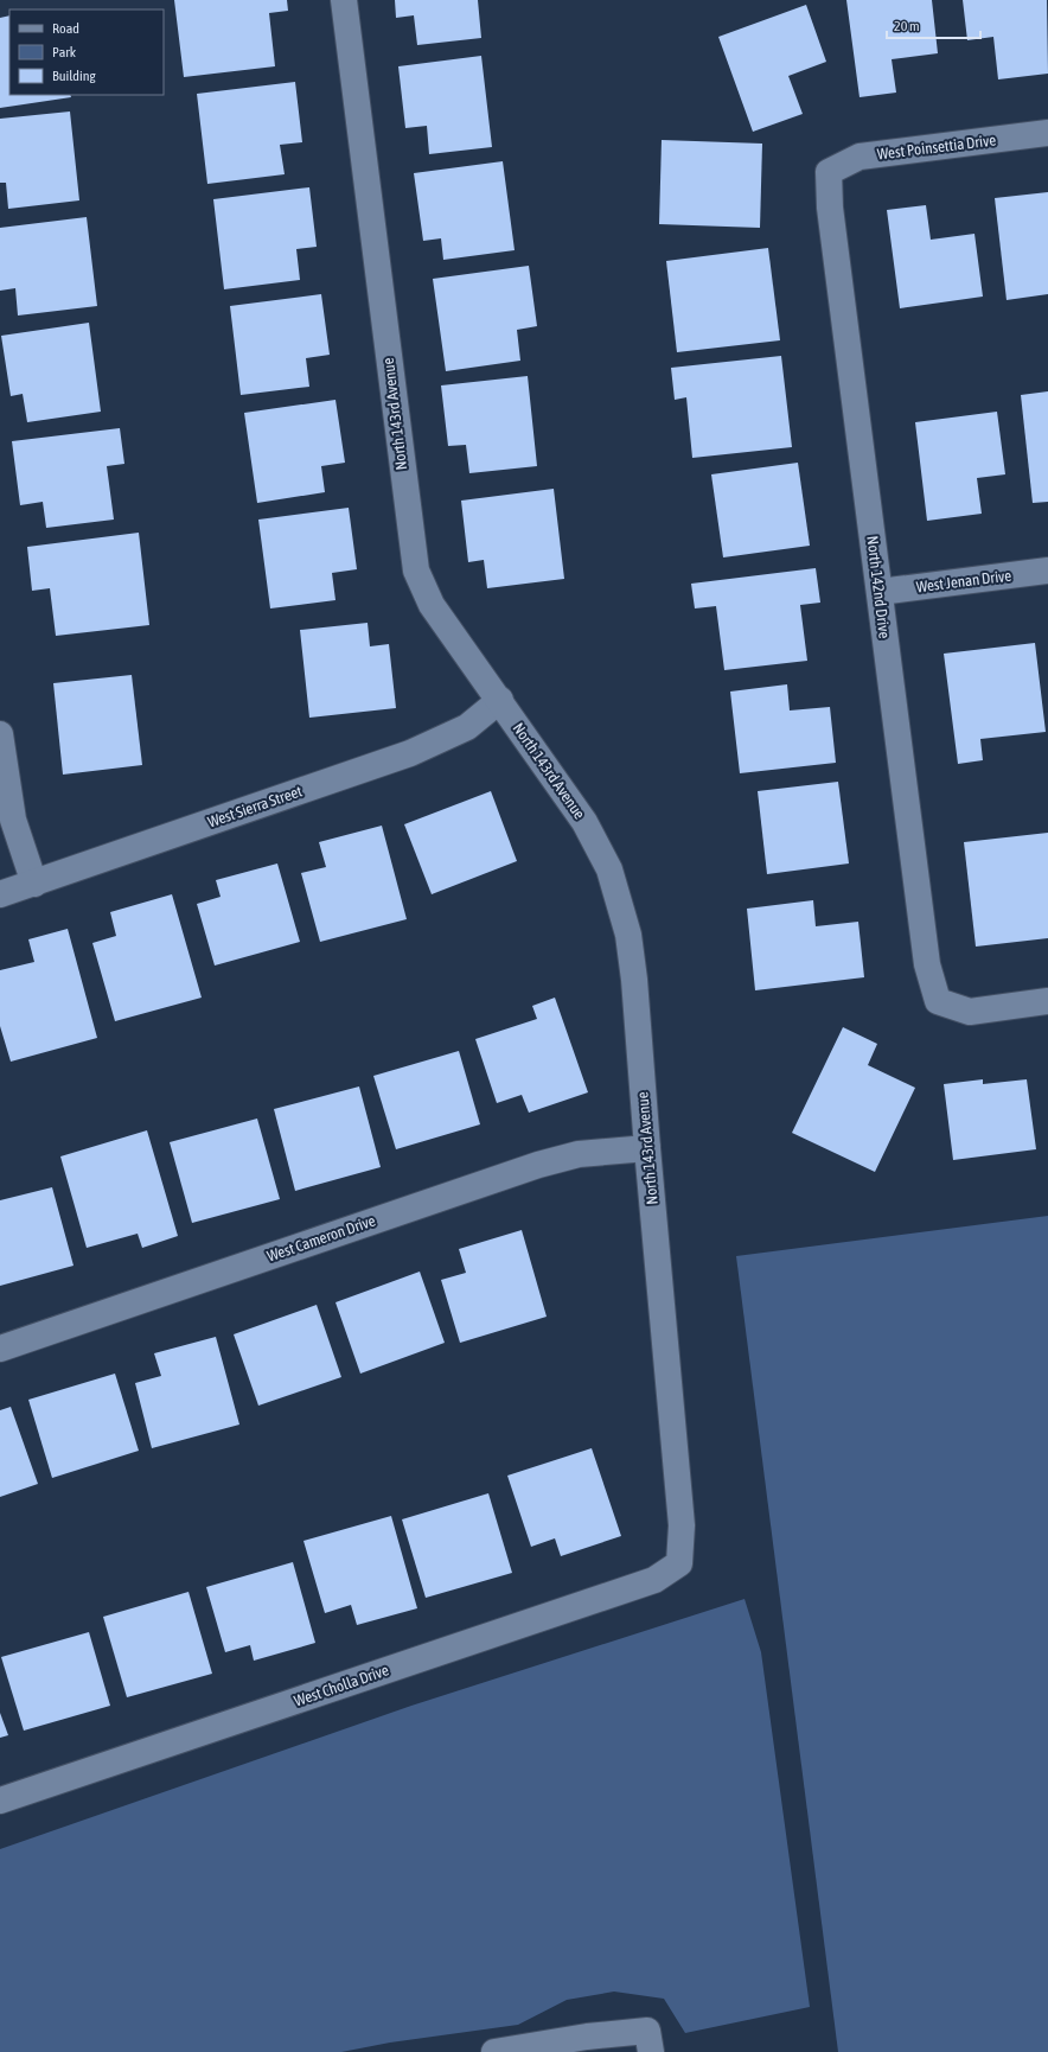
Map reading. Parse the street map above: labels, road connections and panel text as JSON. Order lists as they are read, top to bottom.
{
  "streets": {
    "street": [
      "West Poinsettia Drive",
      "North 143rd Avenue",
      "West Jenan Drive",
      "North 142nd Drive",
      "West Sierra Street",
      "West Cameron Drive",
      "West Cholla Drive"
    ]
  },
  "crossings": [
    ["West Poinsettia Drive", "North 142nd Drive"],
    ["North 143rd Avenue", "West Sierra Street"],
    ["North 143rd Avenue", "West Cameron Drive"],
    ["North 143rd Avenue", "West Cholla Drive"],
    ["West Jenan Drive", "North 142nd Drive"]
  ],
  "legend": ["Road", "Park", "Building"],
  "scale_bar": "20 m"
}
